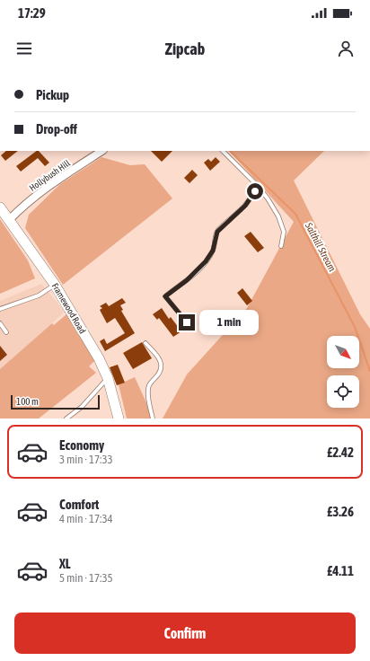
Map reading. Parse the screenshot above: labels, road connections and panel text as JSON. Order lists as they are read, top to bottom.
{
  "streets": {
    "street": ["Hollybush Hill", "Framewood Road"]
  },
  "crossings": [
    ["Hollybush Hill", "Framewood Road"]
  ],
  "water": ["Salthill Stream"],
  "scale_bar": "100 m",
  "north": "bottom right",
  "page": {
    "status": "17:29",
    "header": "Zipcab",
    "banner": ["Pickup", "Drop-off"],
    "bubble": "1 min",
    "scale": "100 m",
    "list": [
      {
        "name": "Economy",
        "note": "3 min · 17:33",
        "value": "£2.42"
      },
      {
        "name": "Comfort",
        "note": "4 min · 17:34",
        "value": "£3.26"
      },
      {
        "name": "XL",
        "note": "5 min · 17:35",
        "value": "£4.11"
      }
    ],
    "buttons": "Confirm"
  }
}
